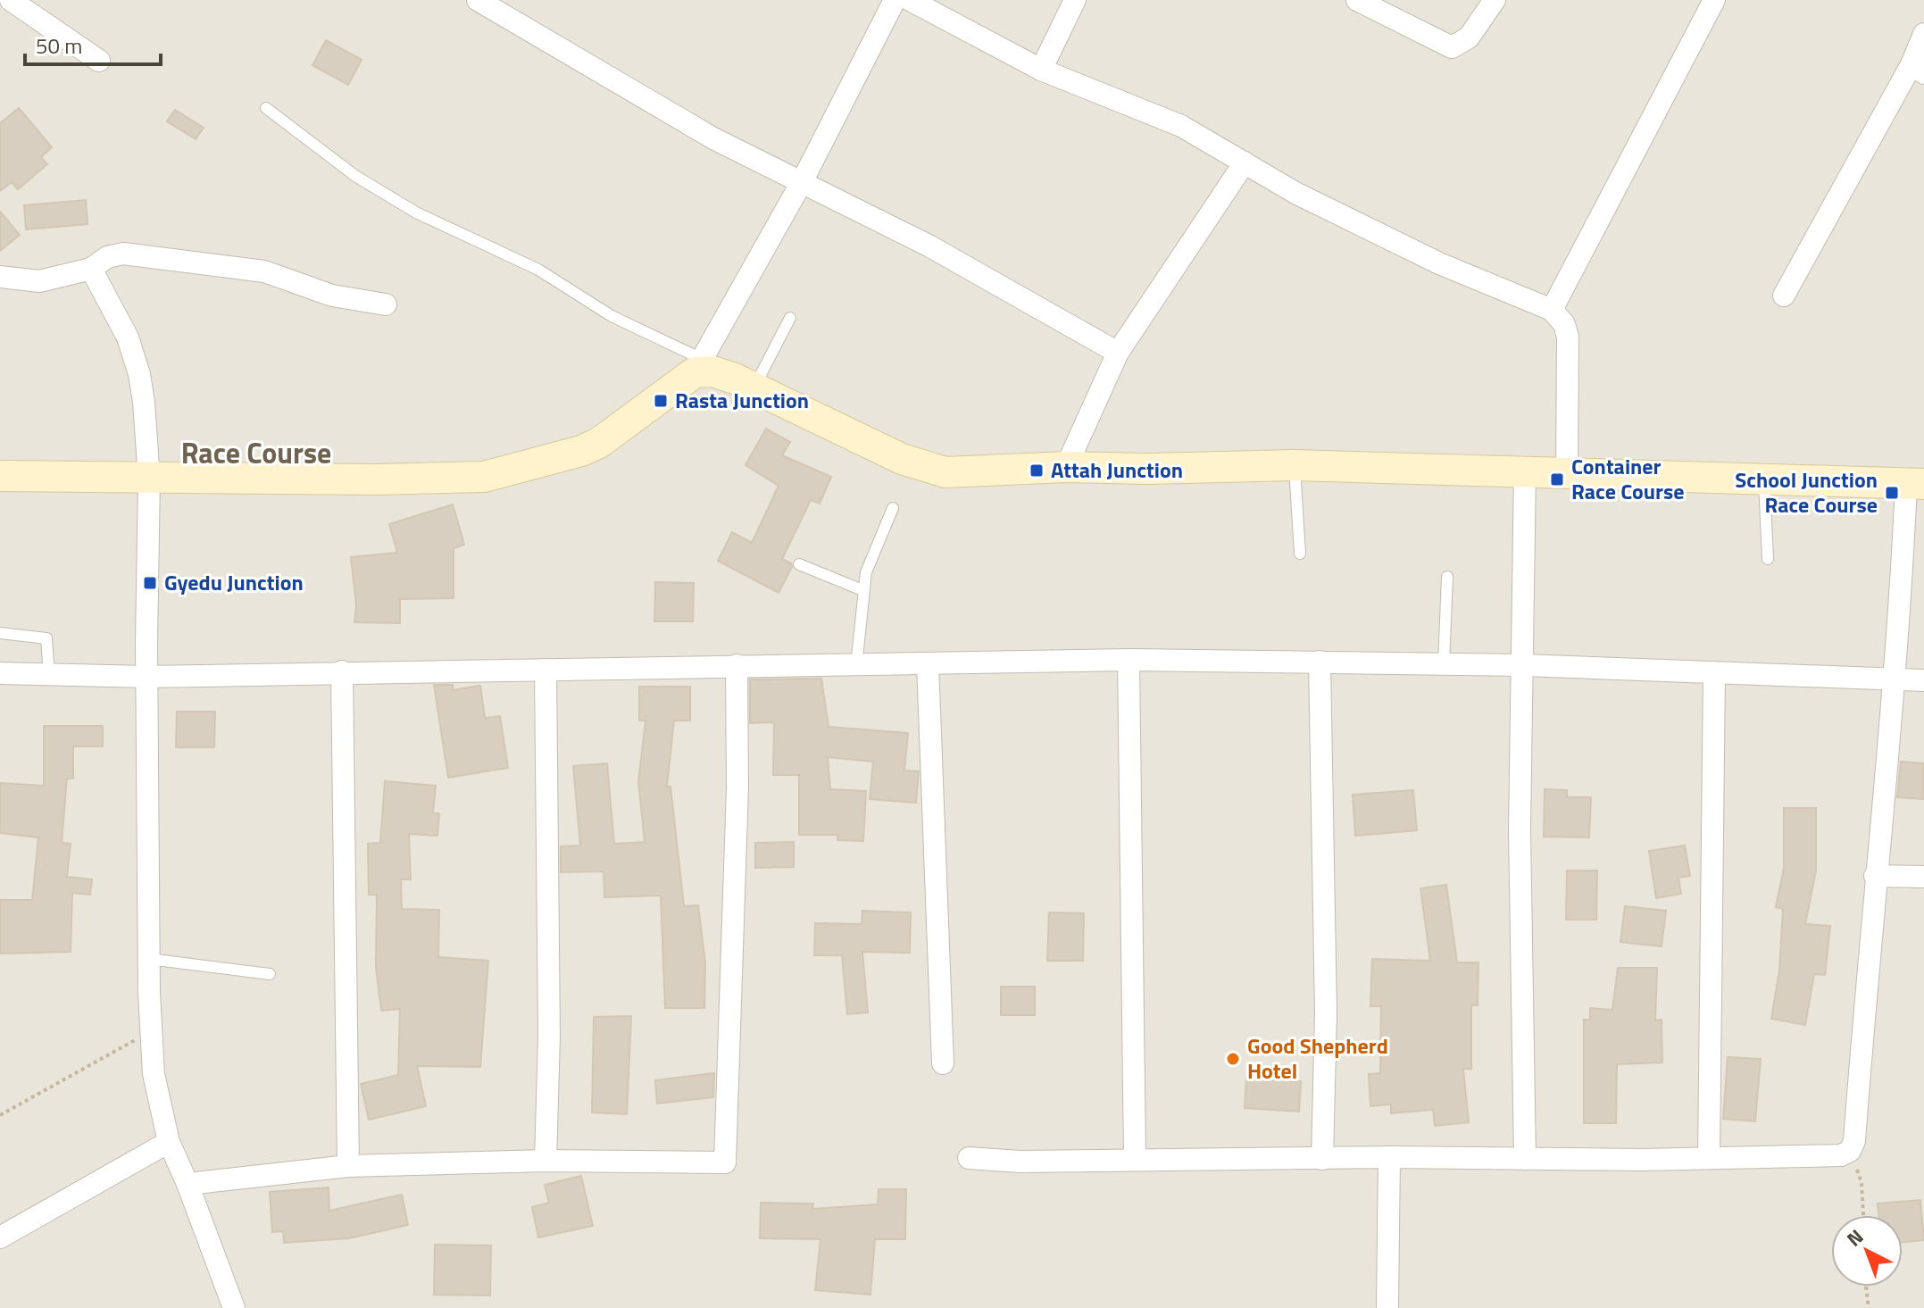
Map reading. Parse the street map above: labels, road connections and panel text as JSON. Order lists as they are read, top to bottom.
{
  "districts": ["Race Course"],
  "places": {
    "transit": [
      "Rasta Junction",
      "Attah Junction",
      "Container Race Course",
      "School Junction Race Course",
      "Gyedu Junction"
    ],
    "other": ["Good Shepherd Hotel"]
  },
  "scale_bar": "50 m",
  "north": "top left"
}
